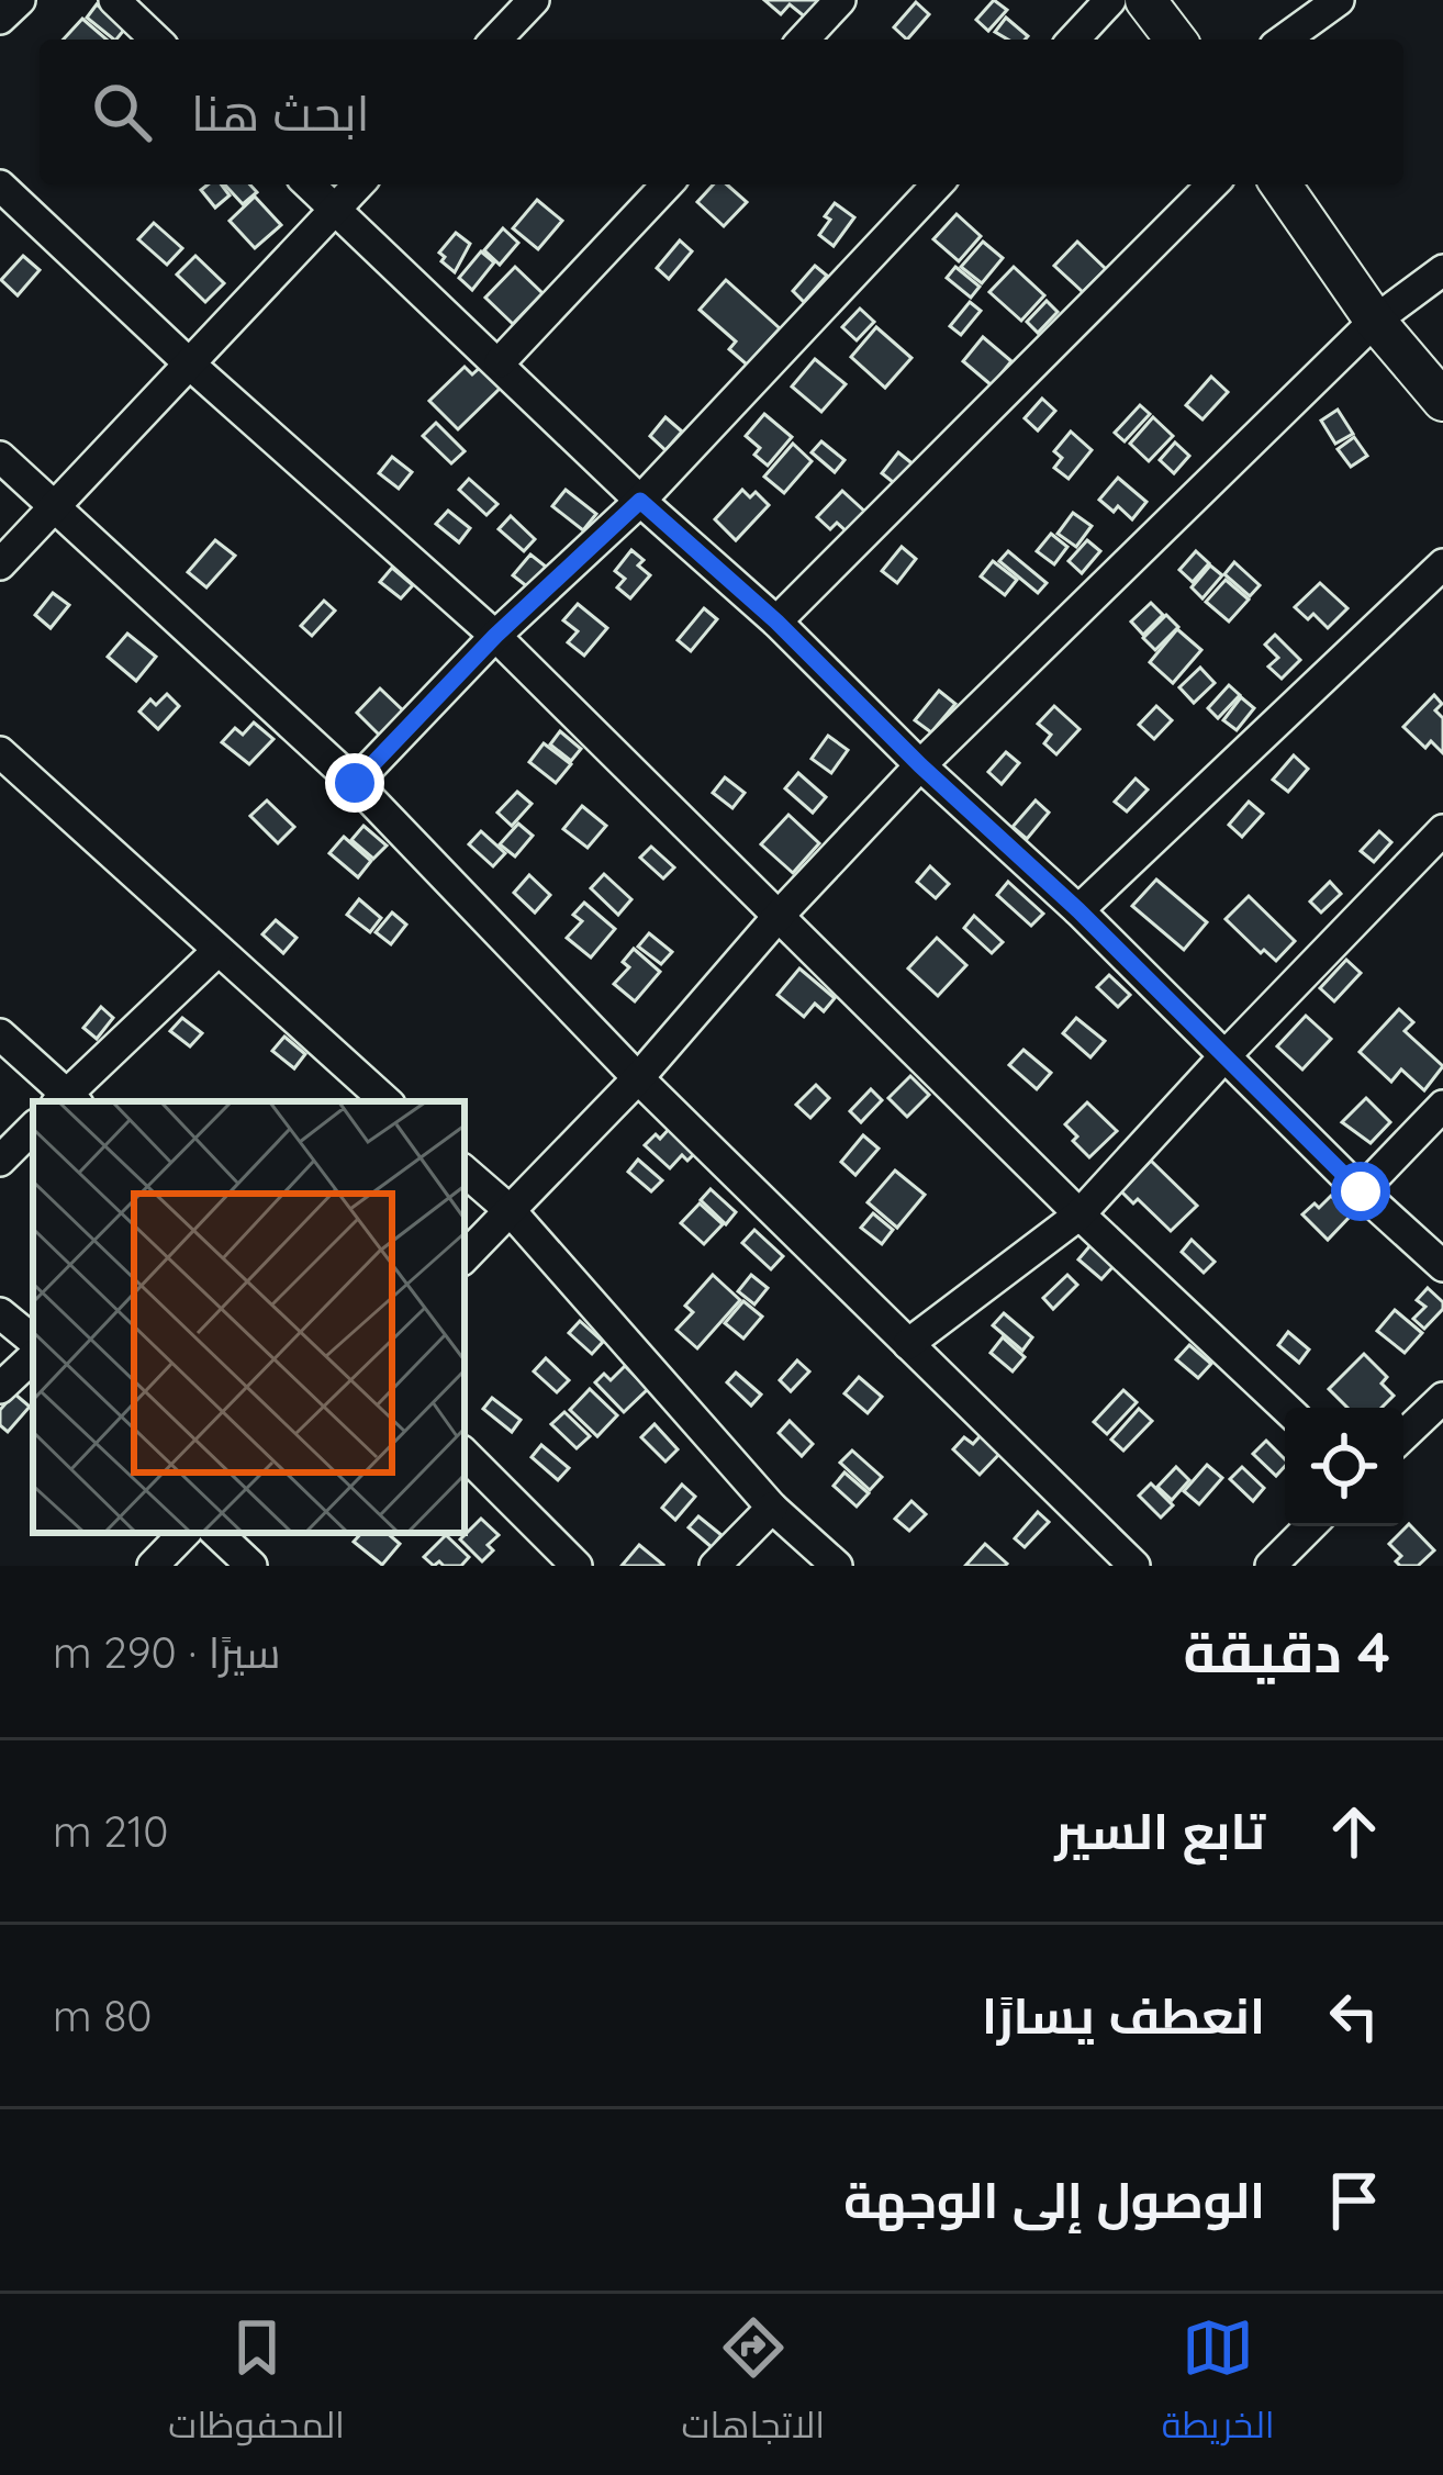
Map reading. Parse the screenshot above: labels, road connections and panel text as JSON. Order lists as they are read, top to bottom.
{
  "page": {
    "search": "ابحث هنا",
    "heading": ["4 دقيقة", "سيرًا · 290 m"],
    "list": [
      ["تابع السير", "210 m"],
      ["انعطف يسارًا", "80 m"],
      "الوصول إلى الوجهة"
    ],
    "nav": ["الخريطة", "الاتجاهات", "المحفوظات"]
  }
}
